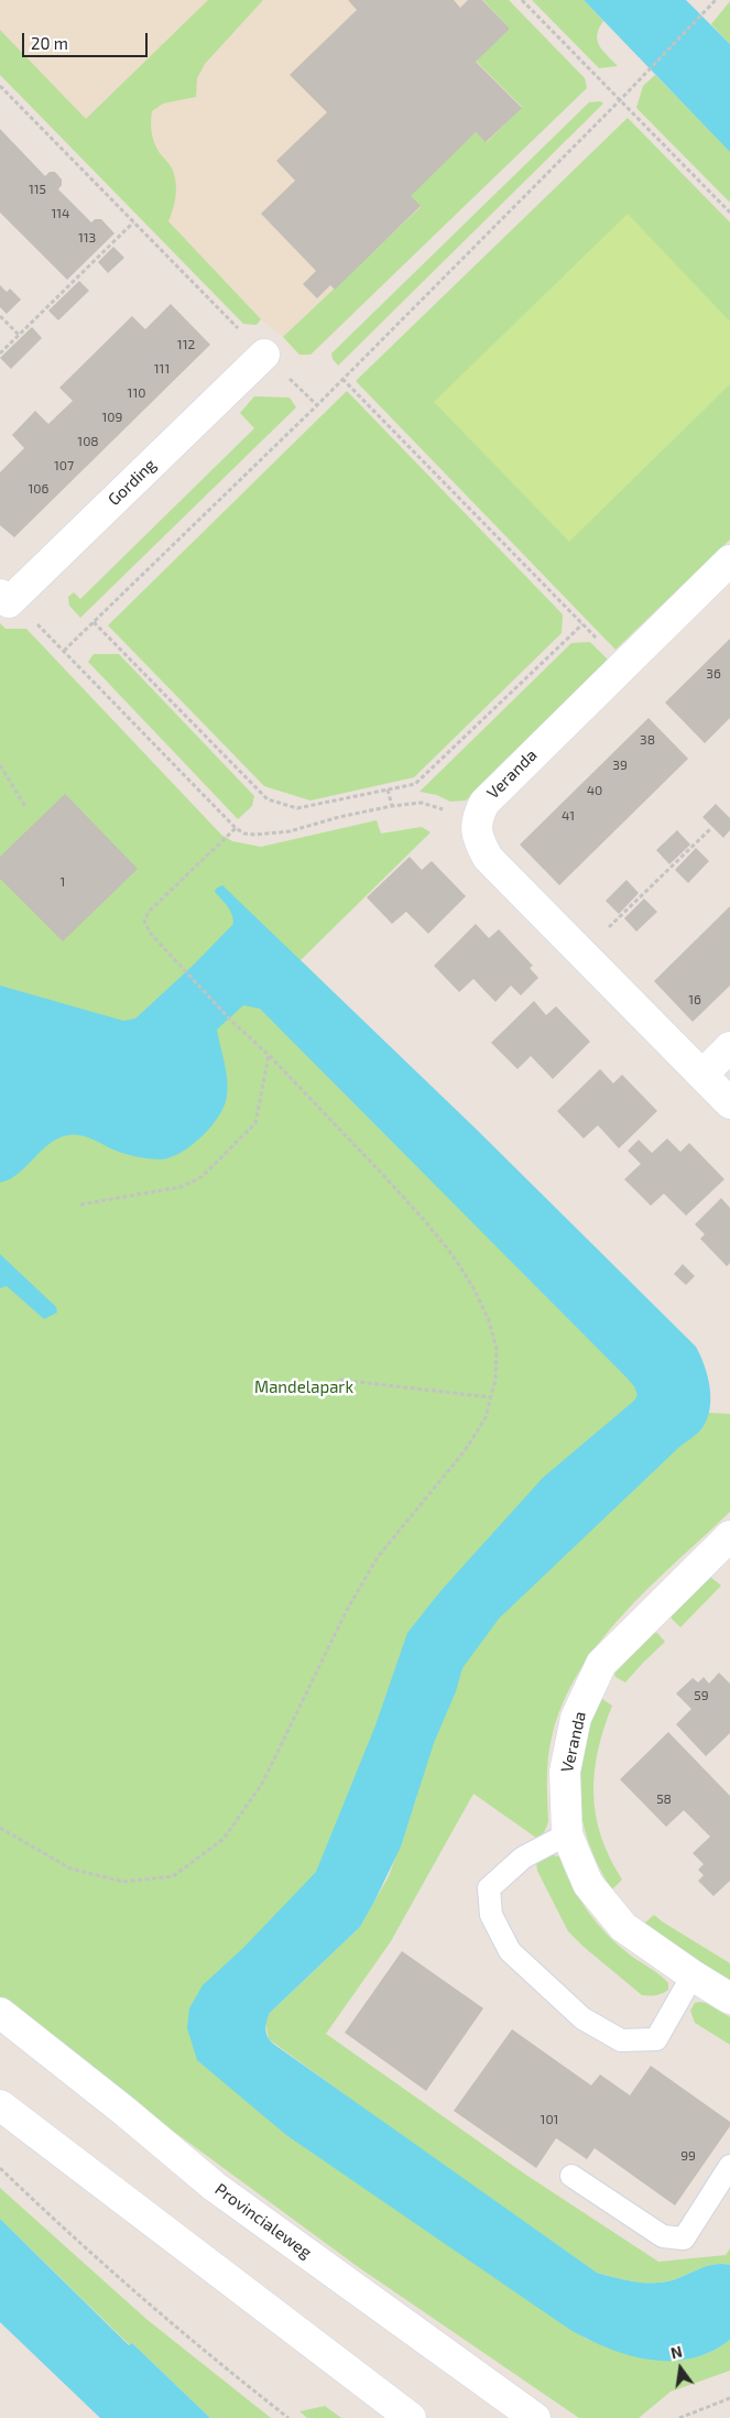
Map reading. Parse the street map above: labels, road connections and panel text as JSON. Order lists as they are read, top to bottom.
{
  "streets": {
    "street": ["Gording", "Veranda", "Provincialeweg"]
  },
  "parks": ["Mandelapark"],
  "house_numbers": [
    "115",
    "114",
    "113",
    "112",
    "111",
    "110",
    "109",
    "108",
    "107",
    "106",
    "36",
    "38",
    "39",
    "40",
    "41",
    "1",
    "16",
    "59",
    "58",
    "101",
    "99"
  ],
  "scale_bar": "20 m",
  "north": "top"
}
